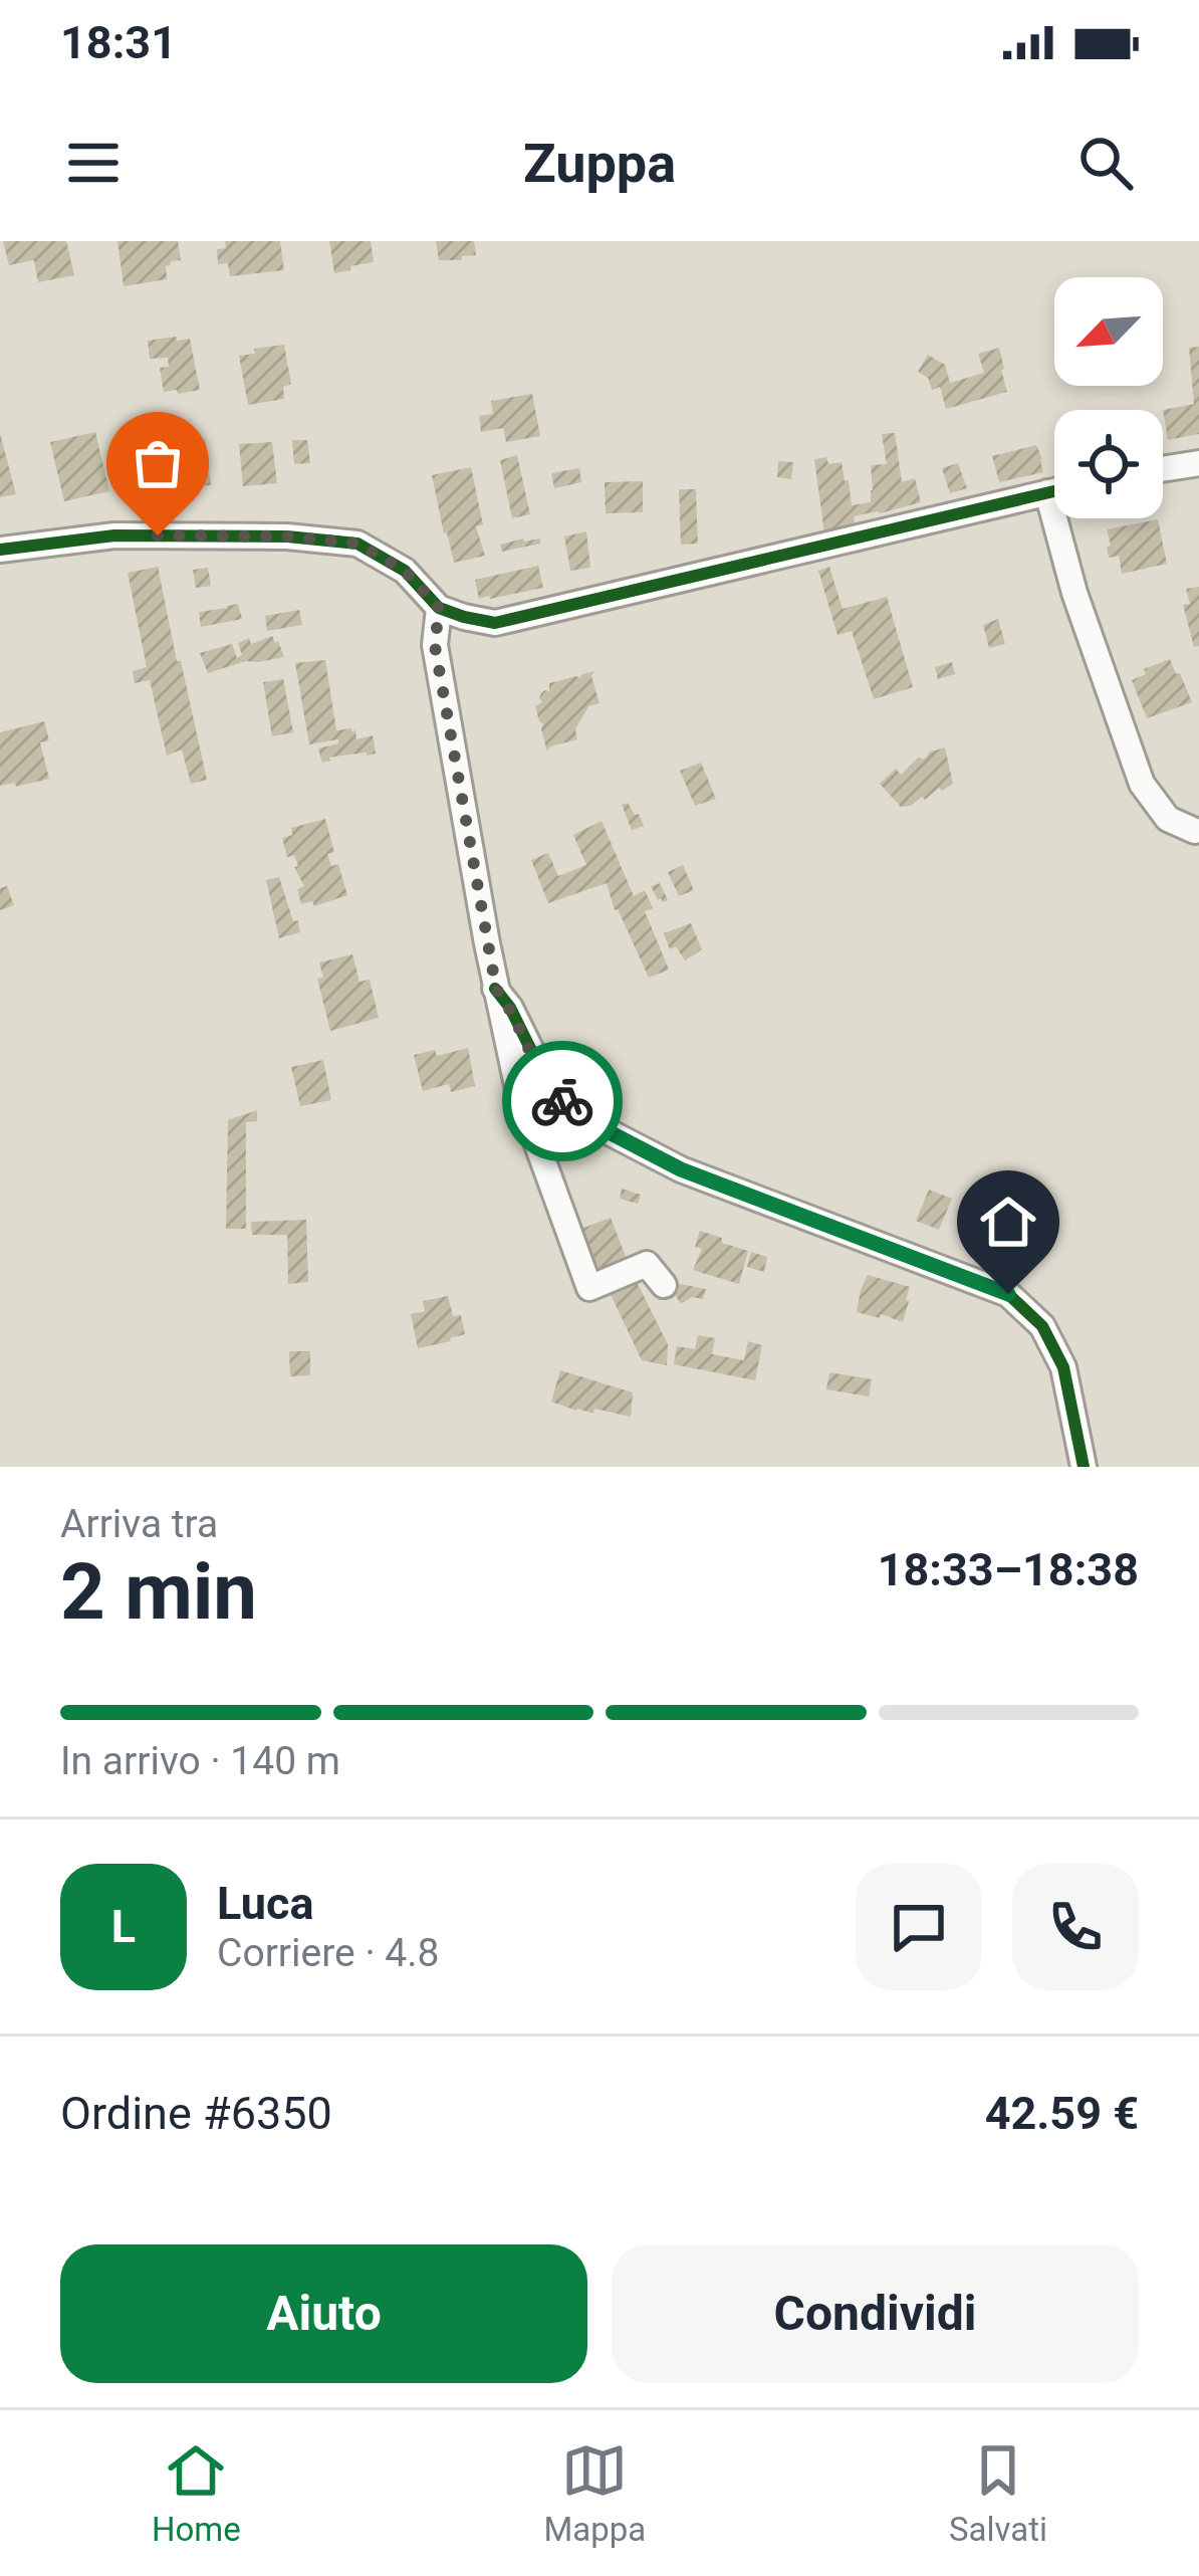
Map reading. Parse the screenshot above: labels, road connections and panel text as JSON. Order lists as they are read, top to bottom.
{
  "north": "bottom left",
  "page": {
    "status": "18:31",
    "header": "Zuppa",
    "heading": ["2 min", "Arriva tra", "18:33–18:38"],
    "panel": [
      "Luca",
      "Corriere · 4.8",
      "Ordine #6350",
      "42.59 €"
    ],
    "bar": "In arrivo · 140 m",
    "round": "L",
    "buttons": ["Aiuto", "Condividi"],
    "tabs": ["Home", "Mappa", "Salvati"]
  }
}
